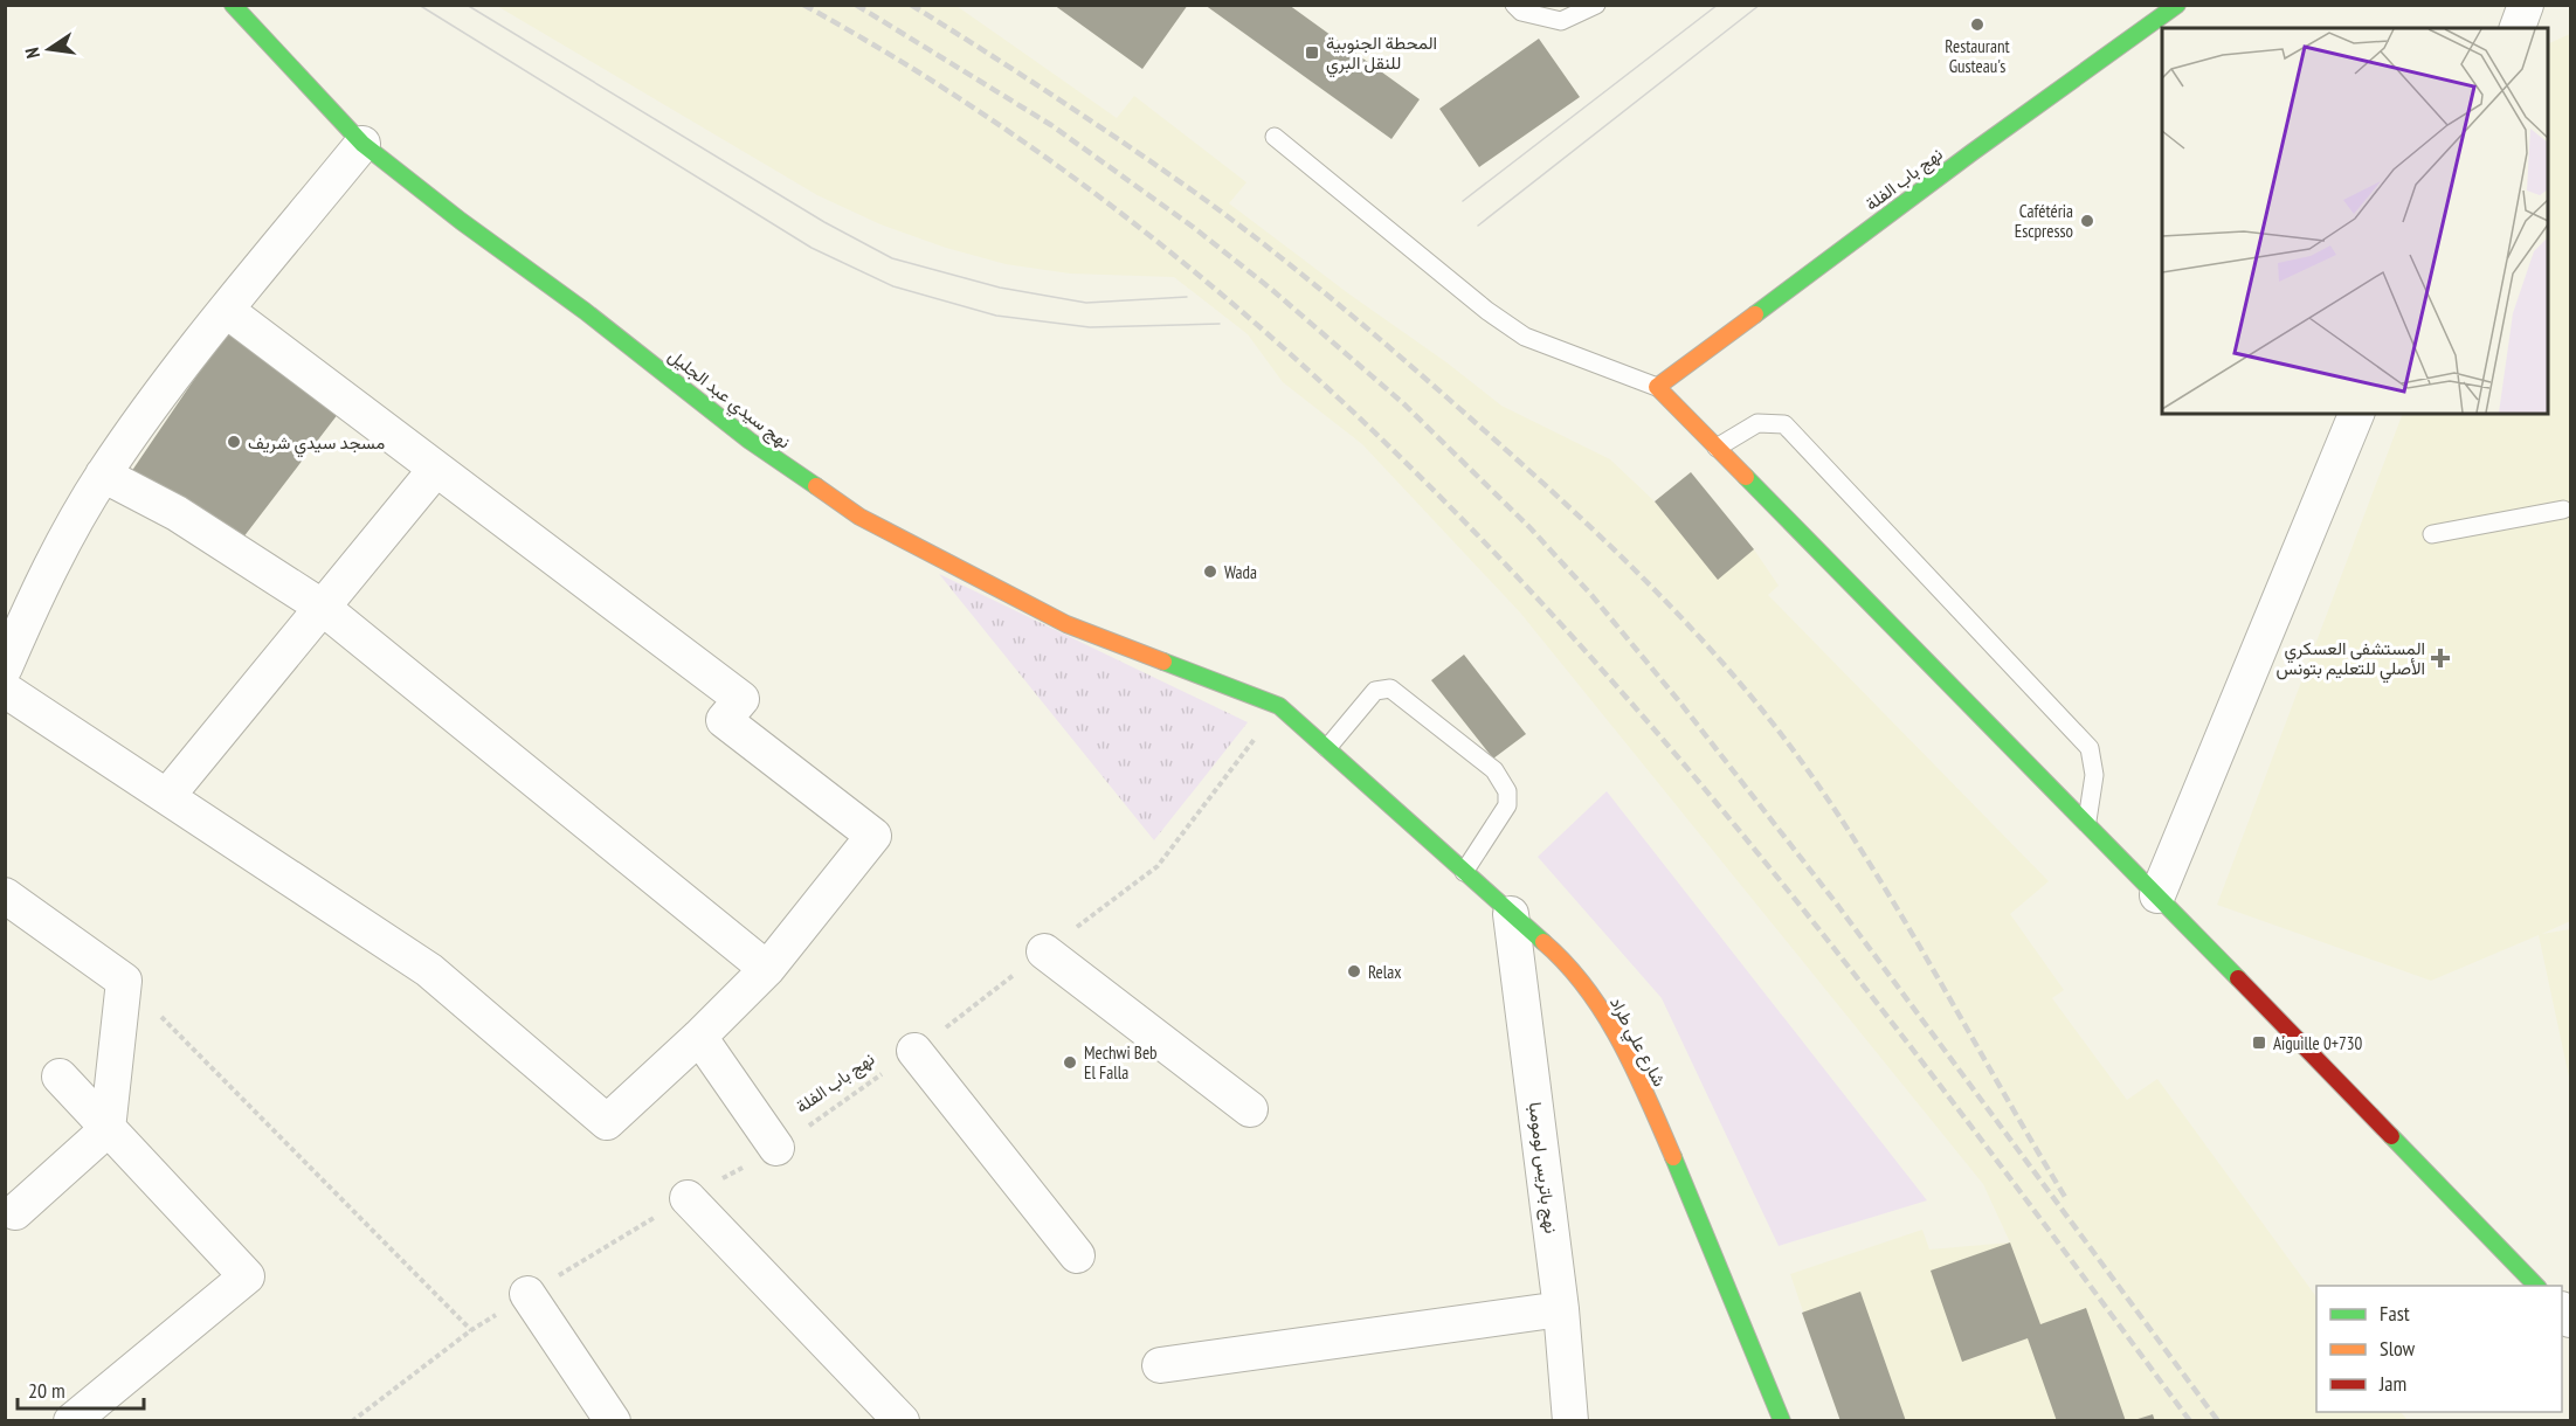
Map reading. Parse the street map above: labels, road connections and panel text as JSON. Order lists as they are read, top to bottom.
{
  "streets": {
    "street": [
      "نهج باب الفلة",
      "نهج سيدي عبد الجليل",
      "شارع علي طراد",
      "نهج باتريس لومومبا"
    ]
  },
  "crossings": [
    ["نهج باب الفلة", "نهج سيدي عبد الجليل"],
    ["نهج باب الفلة", "شارع علي طراد"],
    ["نهج سيدي عبد الجليل", "شارع علي طراد"],
    ["شارع علي طراد", "نهج باتريس لومومبا"]
  ],
  "places": {
    "other": [
      "Restaurant Gusteau's",
      "Cafétéria Escpresso",
      "مسجد سيدي شريف",
      "Wada",
      "Relax",
      "Mechwi Beb El Falla"
    ],
    "transit": ["المحطة الجنوبية للنقل البري", "Aiguille 0+730"],
    "health": ["المستشفى العسكري الأصلي للتعليم بتونس"]
  },
  "legend": ["Fast", "Slow", "Jam"],
  "scale_bar": "20 m",
  "north": "left"
}
